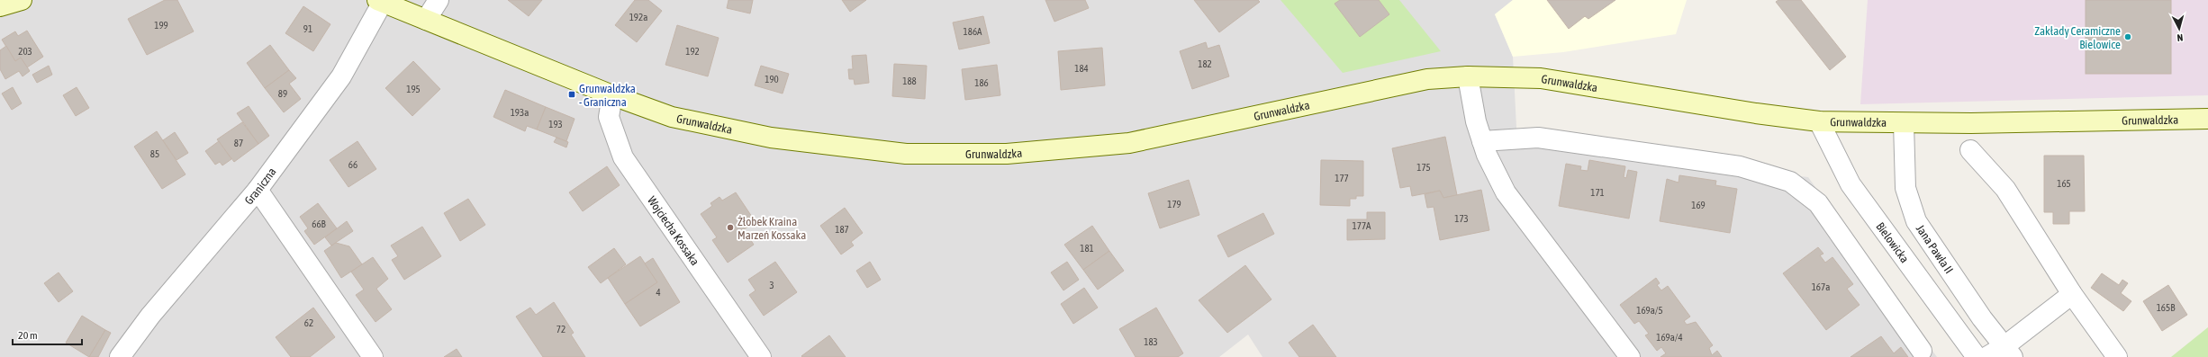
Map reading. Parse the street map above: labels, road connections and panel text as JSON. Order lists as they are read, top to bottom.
{
  "streets": {
    "street": [
      "Grunwaldzka",
      "Graniczna",
      "Wojciecha Kossaka",
      "Bielowicka",
      "Jana Pawła II"
    ]
  },
  "crossings": [
    ["Grunwaldzka", "Graniczna"],
    ["Grunwaldzka", "Wojciecha Kossaka"],
    ["Grunwaldzka", "Bielowicka"],
    ["Grunwaldzka", "Jana Pawła II"]
  ],
  "places": {
    "other": ["Zakłady Ceramiczne Bielowice", "Żłobek Kraina Marzeń Kossaka"],
    "transit": ["Grunwaldzka - Graniczna"]
  },
  "house_numbers": [
    "192a",
    "199",
    "91",
    "186A",
    "203",
    "192",
    "182",
    "184",
    "190",
    "188",
    "186",
    "195",
    "89",
    "193a",
    "193",
    "87",
    "85",
    "66",
    "175",
    "177",
    "165",
    "171",
    "179",
    "169",
    "173",
    "66B",
    "177A",
    "187",
    "181",
    "3",
    "167a",
    "4",
    "165B",
    "169a/5",
    "62",
    "72",
    "169a/4",
    "183"
  ],
  "scale_bar": "20 m",
  "north": "bottom"
}
